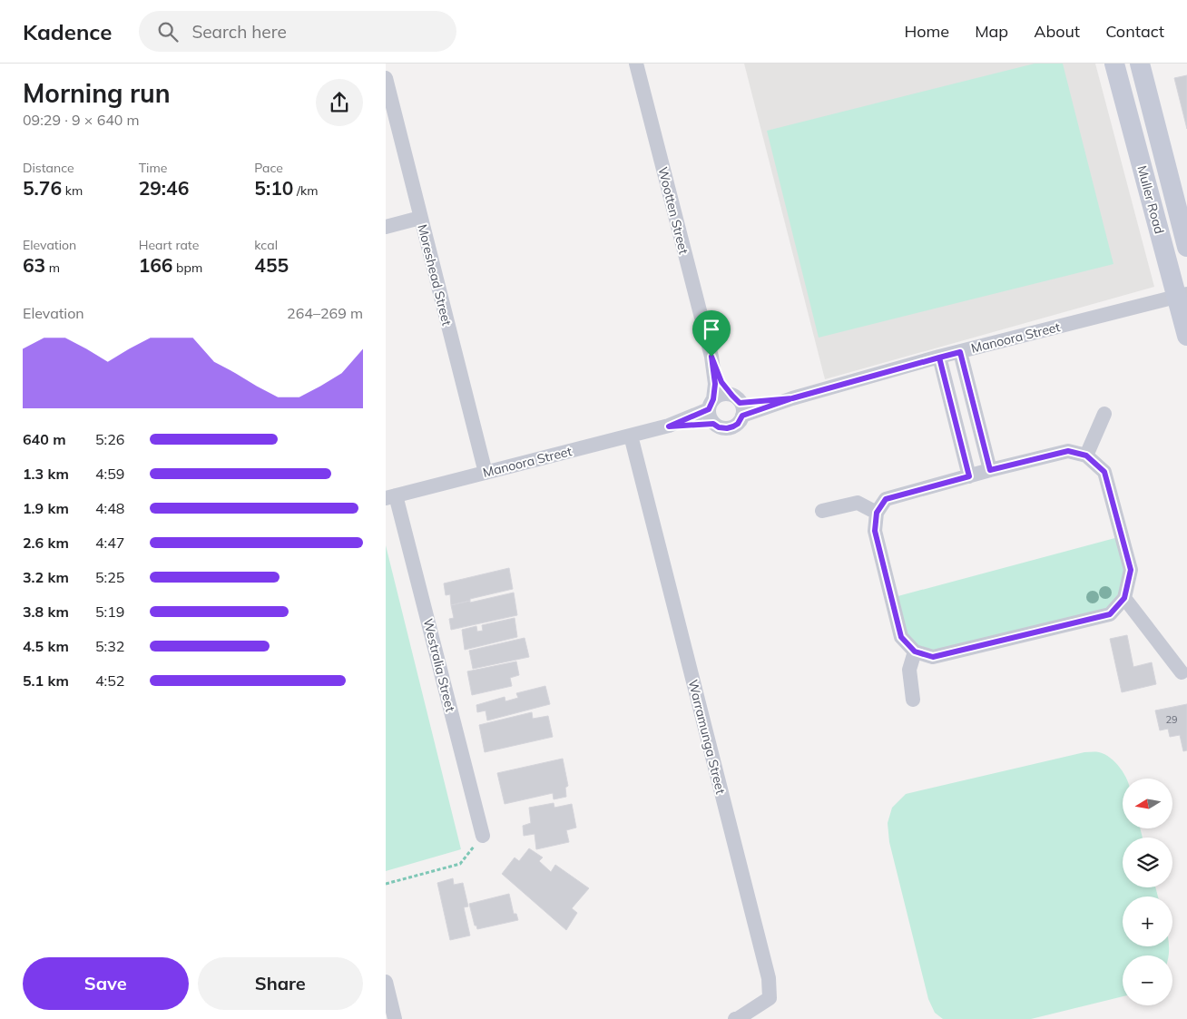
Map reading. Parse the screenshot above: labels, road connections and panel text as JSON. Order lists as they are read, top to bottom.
{
  "streets": {
    "main road": ["Muller Road"],
    "street": [
      "Wootten Street",
      "Moreshead Street",
      "Manoora Street",
      "Westralia Street",
      "Warramunga Street"
    ]
  },
  "crossings": [
    ["Muller Road", "Manoora Street"],
    ["Wootten Street", "Manoora Street"],
    ["Moreshead Street", "Manoora Street"],
    ["Manoora Street", "Westralia Street"],
    ["Manoora Street", "Warramunga Street"]
  ],
  "house_numbers": ["29"],
  "north": "left",
  "page": {
    "header": "Kadence",
    "search": "Search here",
    "nav": [
      "Home",
      "Map",
      "About",
      "Contact"
    ],
    "heading": ["Morning run", "09:29 · 9 × 640 m"],
    "stats": [
      ["Distance", "5.76 km"],
      ["Time", "29:46"],
      ["Pace", "5:10 /km"],
      ["Elevation", "63 m"],
      ["Heart rate", "166 bpm"],
      ["kcal", "455"]
    ],
    "chart": ["Elevation", "264–269 m"],
    "list": [
      {
        "name": "640 m",
        "note": "5:26"
      },
      {
        "name": "1.3 km",
        "note": "4:59"
      },
      {
        "name": "1.9 km",
        "note": "4:48"
      },
      {
        "name": "2.6 km",
        "note": "4:47"
      },
      {
        "name": "3.2 km",
        "note": "5:25"
      },
      {
        "name": "3.8 km",
        "note": "5:19"
      },
      {
        "name": "4.5 km",
        "note": "5:32"
      },
      {
        "name": "5.1 km",
        "note": "4:52"
      }
    ],
    "map_buttons": ["+", "−"],
    "buttons": ["Save", "Share"]
  }
}
